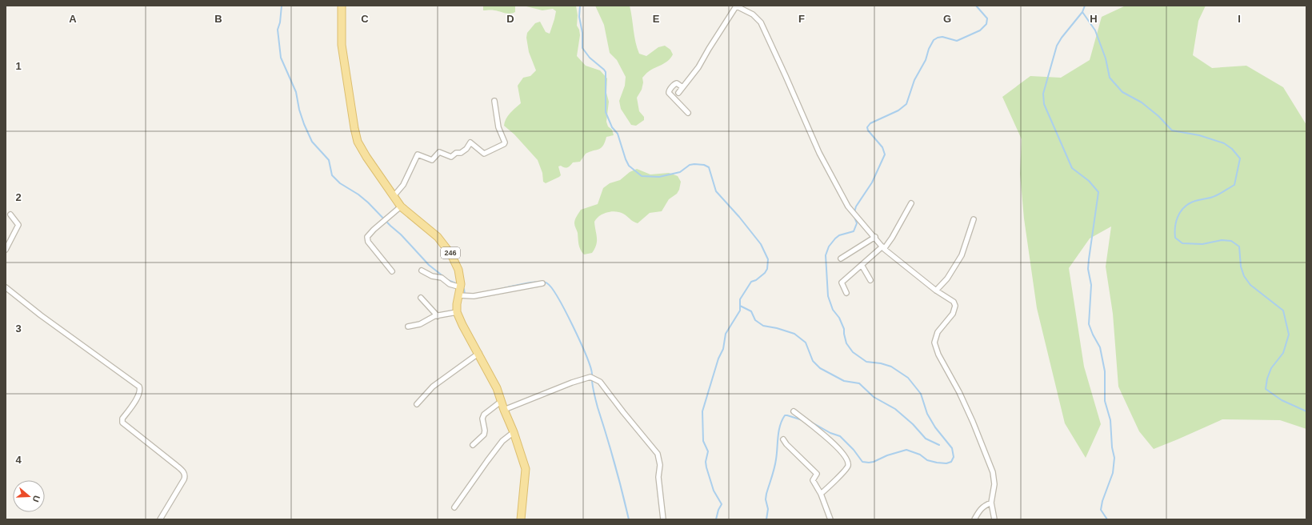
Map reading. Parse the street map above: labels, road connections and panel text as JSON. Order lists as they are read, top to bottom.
{
  "streets": {
    "main road": ["246"]
  },
  "north": "right",
  "grid": {
    "columns": [
      "A",
      "B",
      "C",
      "D",
      "E",
      "F",
      "G",
      "H",
      "I"
    ],
    "rows": [
      "1",
      "2",
      "3",
      "4"
    ]
  }
}
